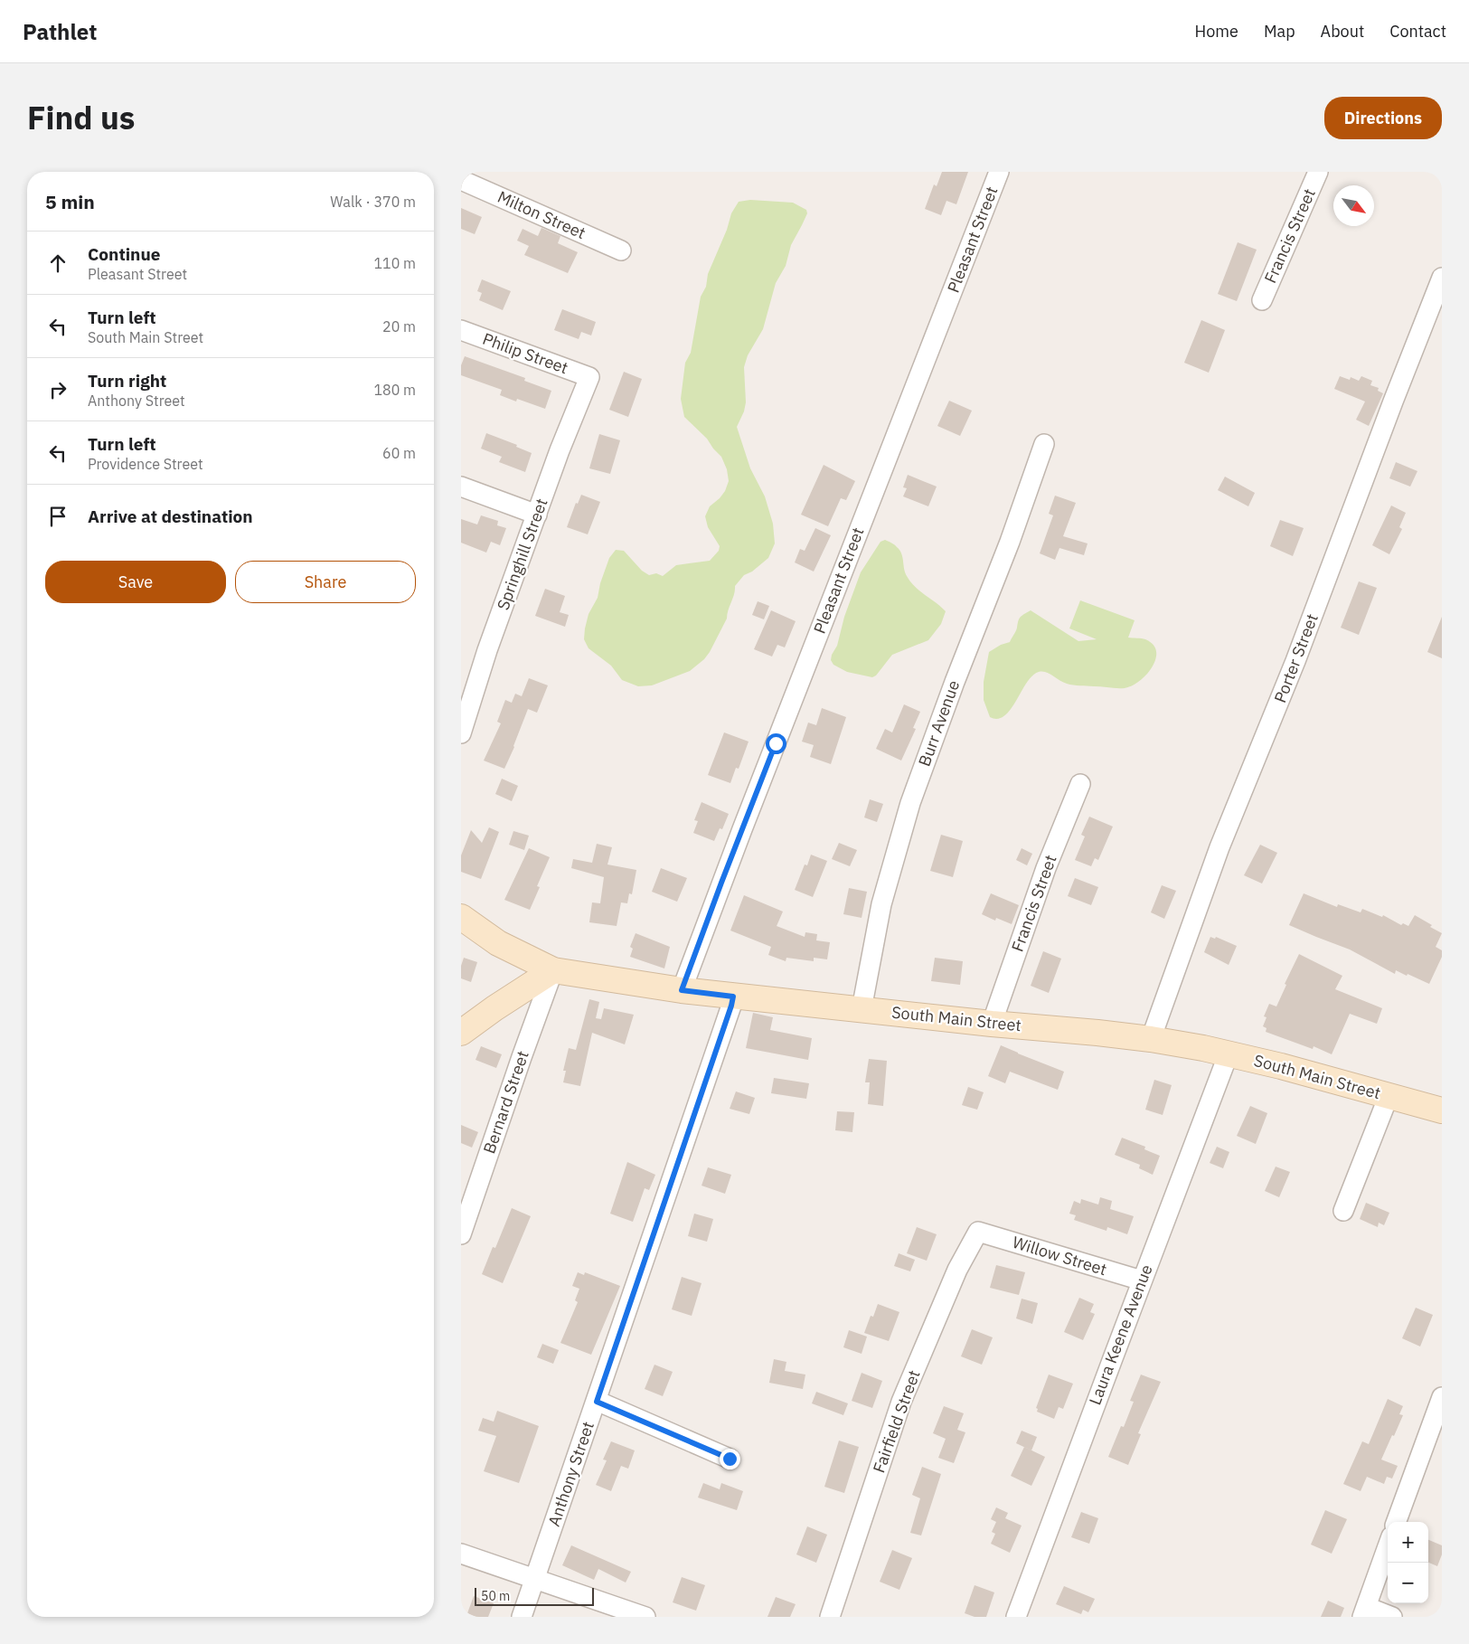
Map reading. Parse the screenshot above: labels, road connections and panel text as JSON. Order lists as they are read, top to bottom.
{
  "streets": {
    "main road": ["South Main Street"],
    "street": [
      "Milton Street",
      "Francis Street",
      "Pleasant Street",
      "Philip Street",
      "Springhill Street",
      "Porter Street",
      "Burr Avenue",
      "Bernard Street",
      "Willow Street",
      "Laura Keene Avenue",
      "Fairfield Street",
      "Anthony Street"
    ]
  },
  "crossings": [
    ["Francis Street", "South Main Street"],
    ["Pleasant Street", "South Main Street"],
    ["Philip Street", "Springhill Street"],
    ["Porter Street", "South Main Street"],
    ["Burr Avenue", "South Main Street"],
    ["South Main Street", "Bernard Street"],
    ["South Main Street", "Laura Keene Avenue"],
    ["South Main Street", "Anthony Street"],
    ["Willow Street", "Laura Keene Avenue"],
    ["Willow Street", "Fairfield Street"]
  ],
  "scale_bar": "50 m",
  "north": "bottom right",
  "page": {
    "header": "Pathlet",
    "nav": [
      "Home",
      "Map",
      "About",
      "Contact"
    ],
    "title": "Find us",
    "buttons": [
      "Directions",
      ["Save", "Share"]
    ],
    "heading": ["5 min", "Walk · 370 m"],
    "list": [
      ["Continue", "Pleasant Street", "110 m"],
      ["Turn left", "South Main Street", "20 m"],
      ["Turn right", "Anthony Street", "180 m"],
      ["Turn left", "Providence Street", "60 m"],
      "Arrive at destination"
    ],
    "map_buttons": ["+", "−"],
    "scale": "50 m"
  }
}
